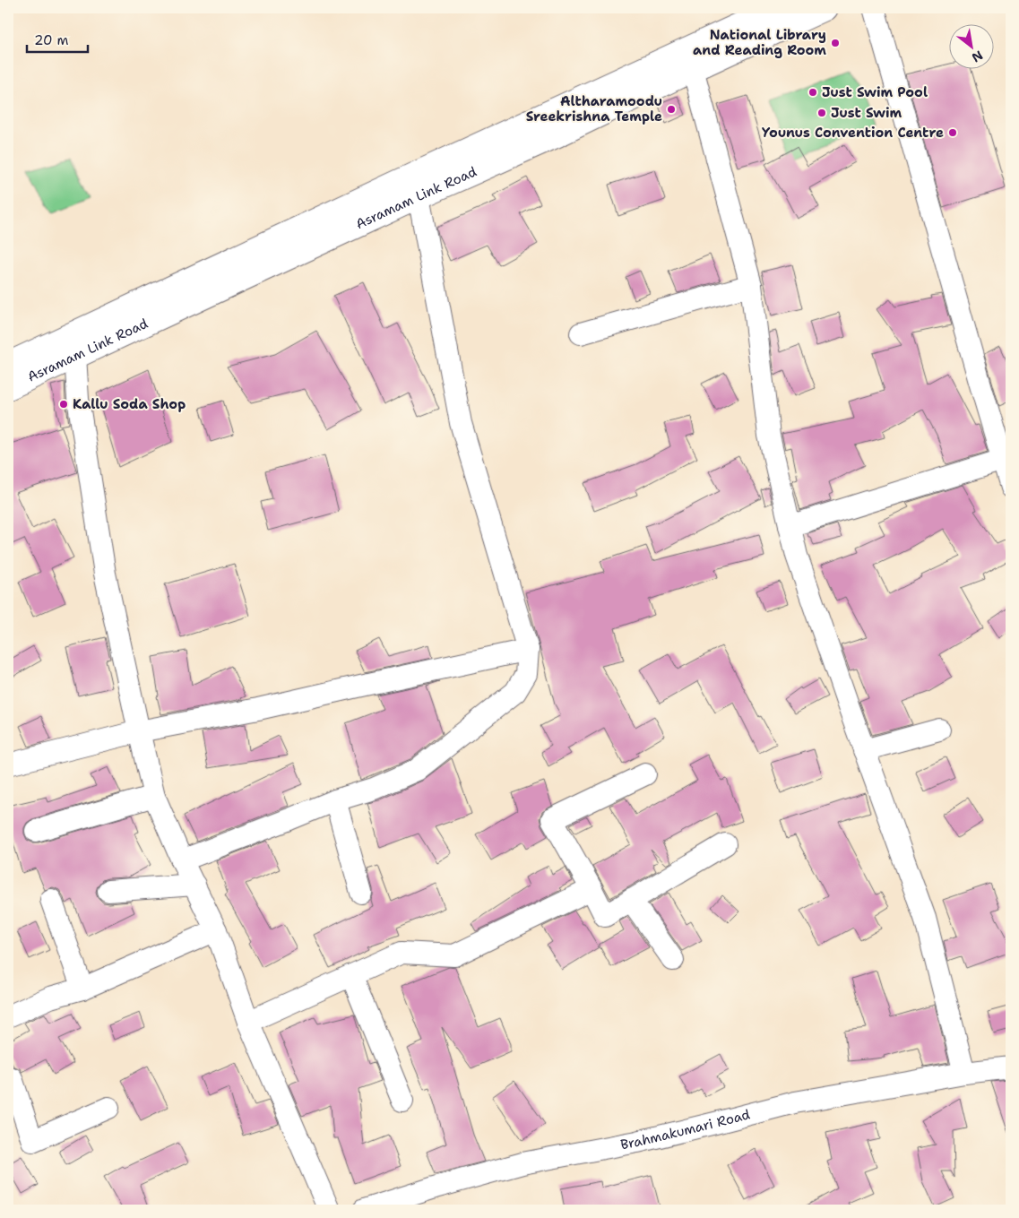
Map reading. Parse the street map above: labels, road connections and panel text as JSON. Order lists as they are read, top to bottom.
{
  "streets": {
    "main road": ["Asramam Link Road"],
    "street": ["Brahmakumari Road"]
  },
  "places": [
    "National Library and Reading Room",
    "Just Swim Pool",
    "Altharamoodu Sreekrishna Temple",
    "Just Swim",
    "Younus Convention Centre",
    "Kallu Soda Shop"
  ],
  "scale_bar": "20 m",
  "north": "bottom right"
}
